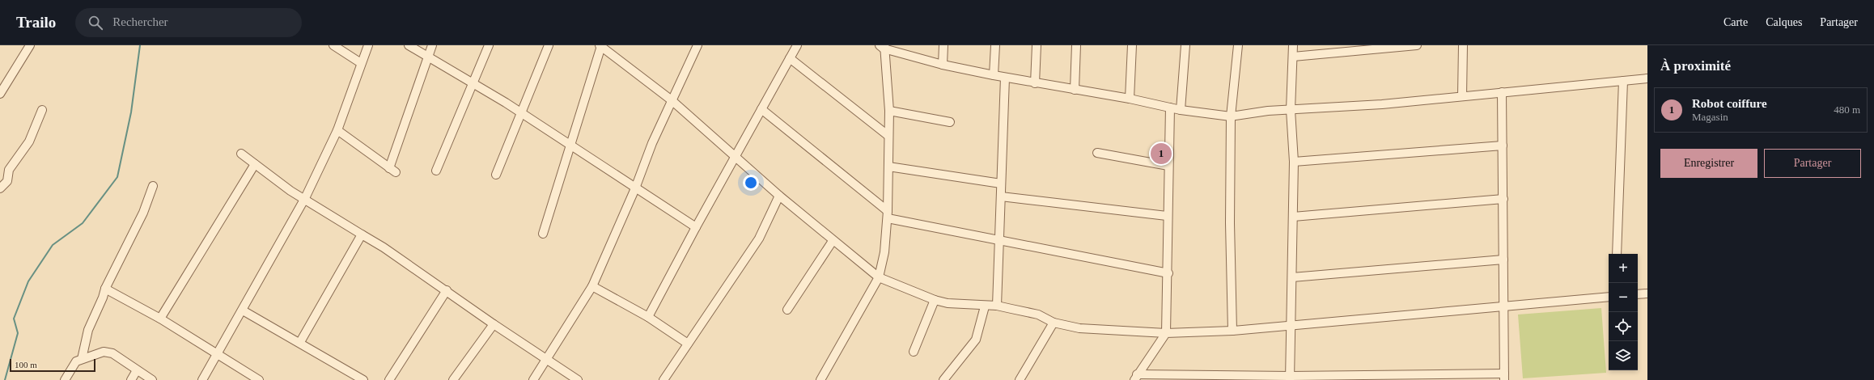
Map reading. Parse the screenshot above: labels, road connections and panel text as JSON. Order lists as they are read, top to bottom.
{
  "scale_bar": "100 m",
  "page": {
    "header": "Trailo",
    "search": "Rechercher",
    "nav": ["Carte", "Calques", "Partager"],
    "heading": "À proximité",
    "list": [
      {
        "mark": "1",
        "name": "Robot coiffure",
        "note": "Magasin",
        "value": "480 m"
      }
    ],
    "buttons": ["Enregistrer", "Partager"],
    "pins": "1",
    "map_buttons": ["+", "−"],
    "scale": "100 m"
  }
}
